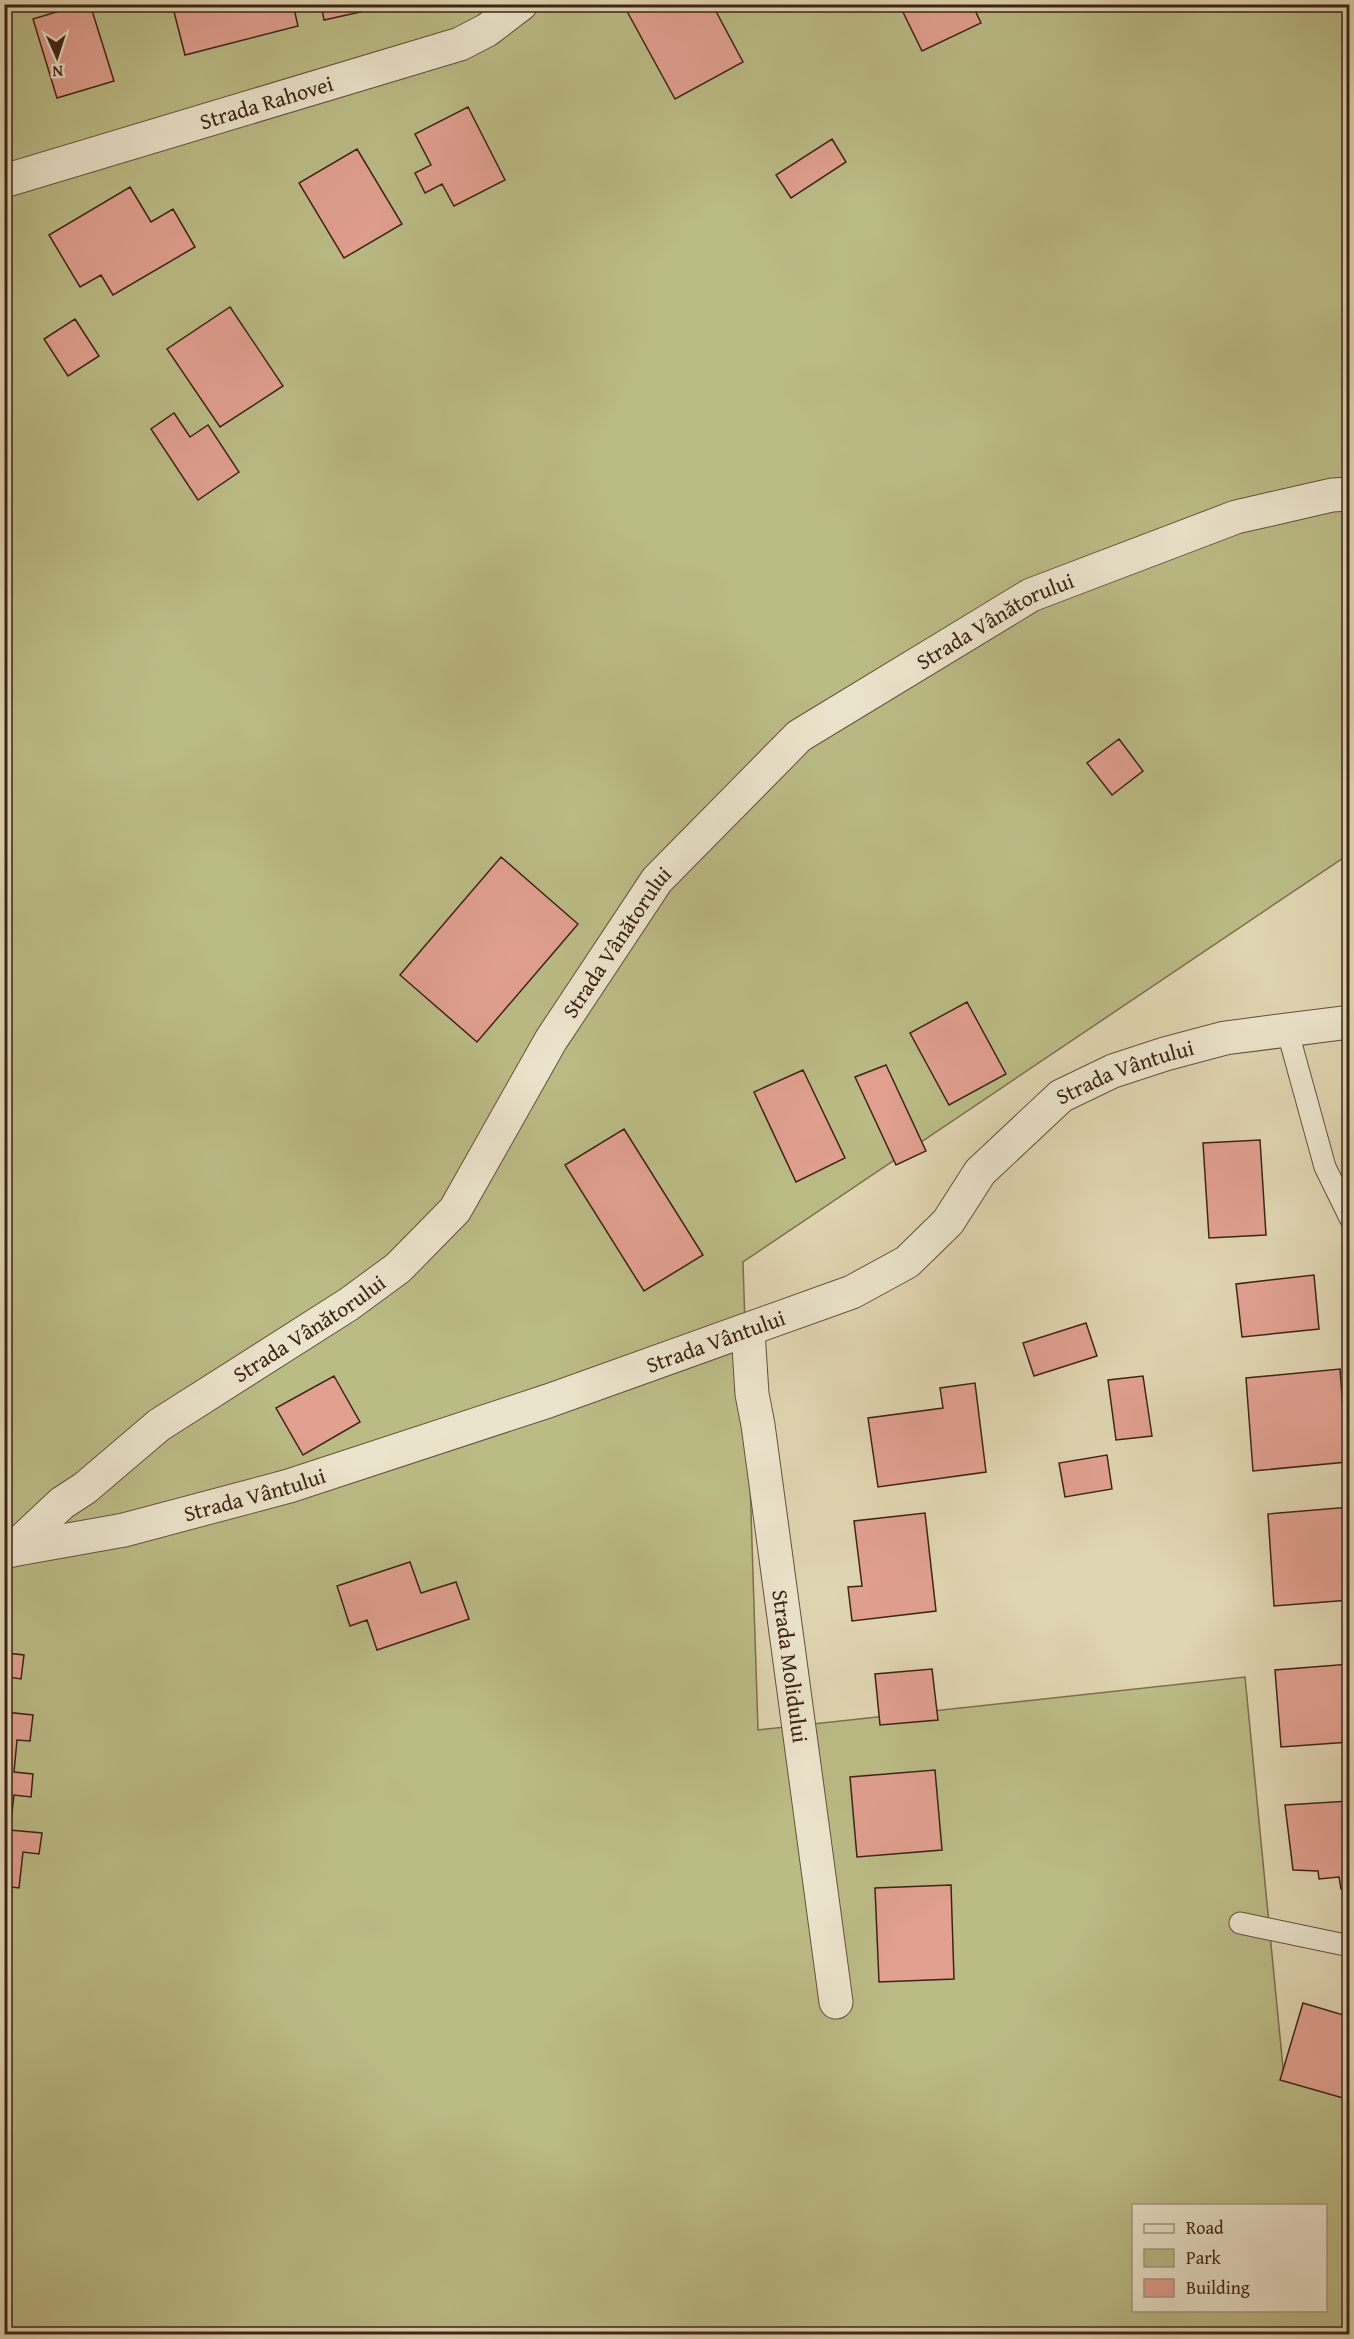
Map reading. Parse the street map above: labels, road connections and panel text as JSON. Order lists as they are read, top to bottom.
{
  "streets": {
    "street": [
      "Strada Rahovei",
      "Strada Vânătorului",
      "Strada Vântului",
      "Strada Molidului"
    ]
  },
  "crossings": [
    ["Strada Vânătorului", "Strada Vântului"],
    ["Strada Vântului", "Strada Molidului"]
  ],
  "legend": ["Road", "Park", "Building"],
  "north": "bottom"
}
